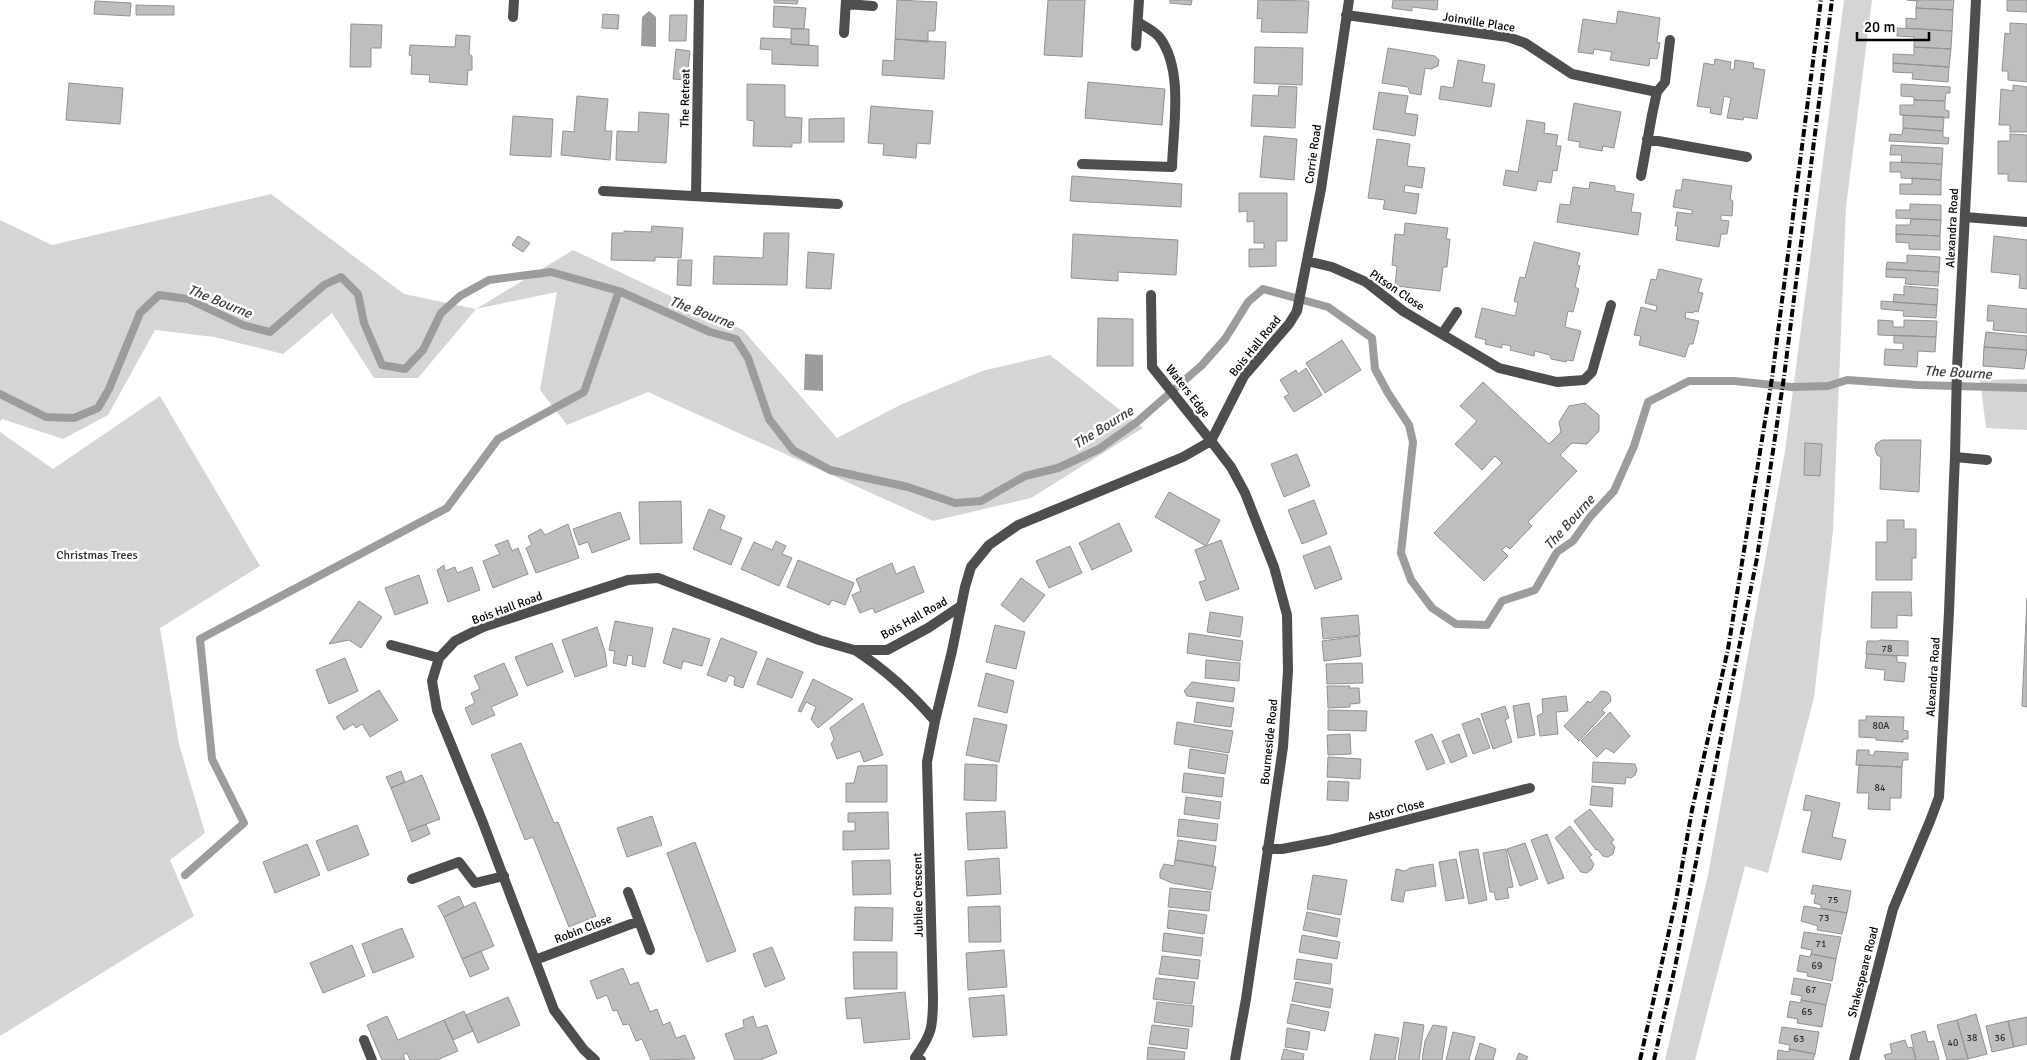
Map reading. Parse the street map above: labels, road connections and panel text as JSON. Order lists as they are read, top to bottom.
{
  "streets": {
    "street": [
      "Joinville Place",
      "The Retreat",
      "Corrie Road",
      "Alexandra Road",
      "Pitson Close",
      "Bois Hall Road",
      "Waters Edge",
      "Bourneside Road",
      "Astor Close",
      "Jubilee Crescent",
      "Robin Close",
      "Shakespeare Road"
    ]
  },
  "crossings": [
    ["Joinville Place", "Corrie Road"],
    ["Corrie Road", "Pitson Close"],
    ["Corrie Road", "Bois Hall Road"],
    ["Alexandra Road", "Shakespeare Road"],
    ["Bois Hall Road", "Waters Edge"],
    ["Bois Hall Road", "Bourneside Road"],
    ["Bois Hall Road", "Jubilee Crescent"],
    ["Bois Hall Road", "Robin Close"],
    ["Waters Edge", "Bourneside Road"],
    ["Bourneside Road", "Astor Close"]
  ],
  "water": ["The Bourne"],
  "parks": ["Christmas Trees"],
  "house_numbers": [
    "78",
    "80A",
    "84",
    "75",
    "73",
    "71",
    "69",
    "67",
    "65",
    "38",
    "36",
    "63",
    "40"
  ],
  "scale_bar": "20 m"
}
